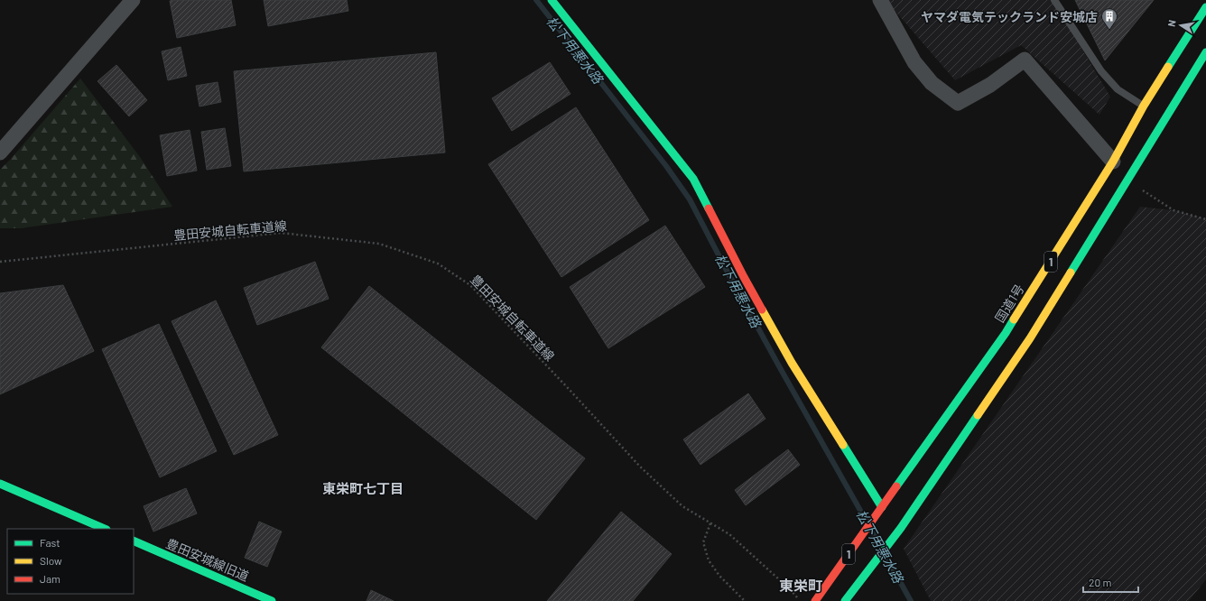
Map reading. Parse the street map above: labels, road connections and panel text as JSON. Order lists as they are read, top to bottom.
{
  "streets": {
    "main road": ["1", "国道1号", "豊田安城線旧道"],
    "path": ["豊田安城自転車道線"]
  },
  "districts": ["東栄町七丁目", "東栄町"],
  "water": ["松下用悪水路"],
  "places": {
    "building": ["ヤマダ電気テックランド安城店"]
  },
  "legend": ["Fast", "Slow", "Jam"],
  "scale_bar": "20 m",
  "north": "left"
}
